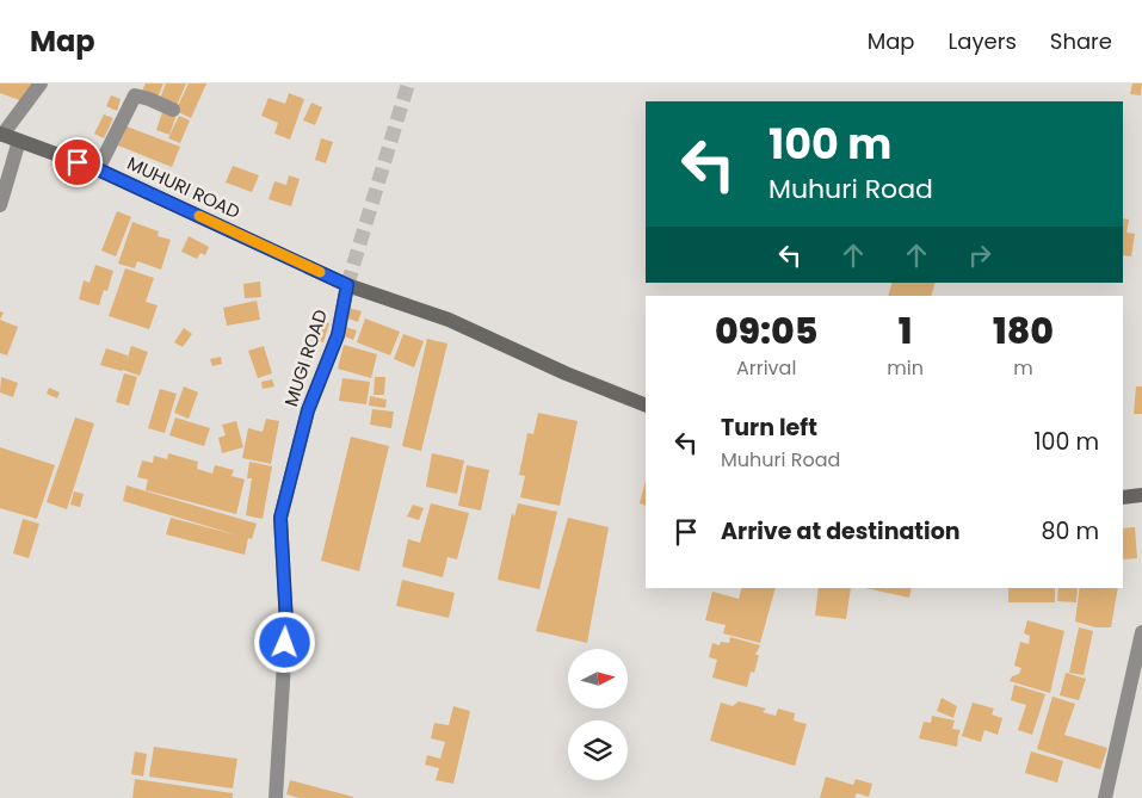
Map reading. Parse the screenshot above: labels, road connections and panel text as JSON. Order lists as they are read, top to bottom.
{
  "streets": {
    "main road": ["MUHURI ROAD"],
    "street": ["MUGI ROAD"]
  },
  "crossings": [
    ["MUHURI ROAD", "MUGI ROAD"]
  ],
  "north": "right",
  "page": {
    "header": "Map",
    "nav": ["Map", "Layers", "Share"],
    "turn": ["100 m", "Muhuri Road"],
    "eta": [
      "09:05",
      "Arrival",
      "1",
      "min",
      "180",
      "m"
    ],
    "list": [
      {
        "name": "Turn left",
        "note": "Muhuri Road",
        "value": "100 m"
      },
      {
        "name": "Arrive at destination",
        "value": "80 m"
      }
    ]
  }
}
